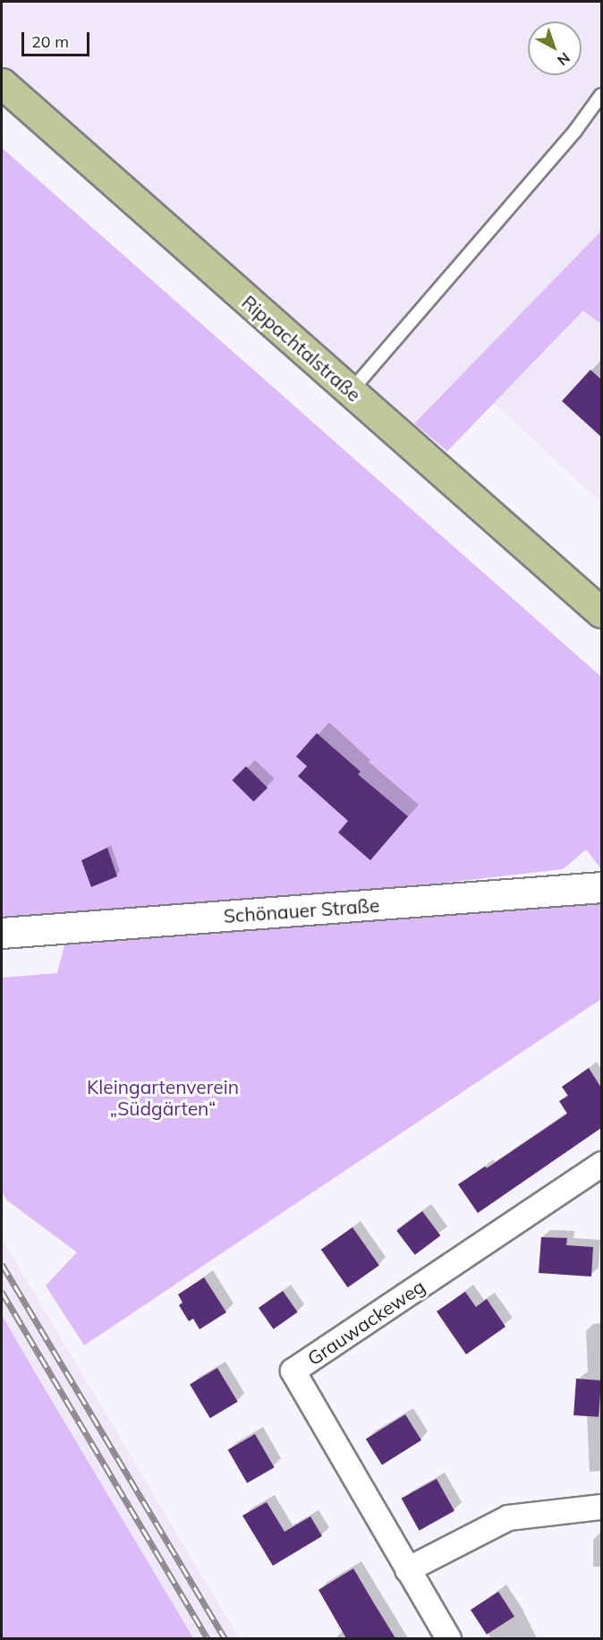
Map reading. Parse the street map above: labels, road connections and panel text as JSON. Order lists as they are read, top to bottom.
{
  "streets": {
    "main road": ["Rippachtalstraße"],
    "street": ["Schönauer Straße", "Grauwackeweg"]
  },
  "parks": ["Kleingartenverein „Südgärten“"],
  "scale_bar": "20 m",
  "north": "bottom right"
}
